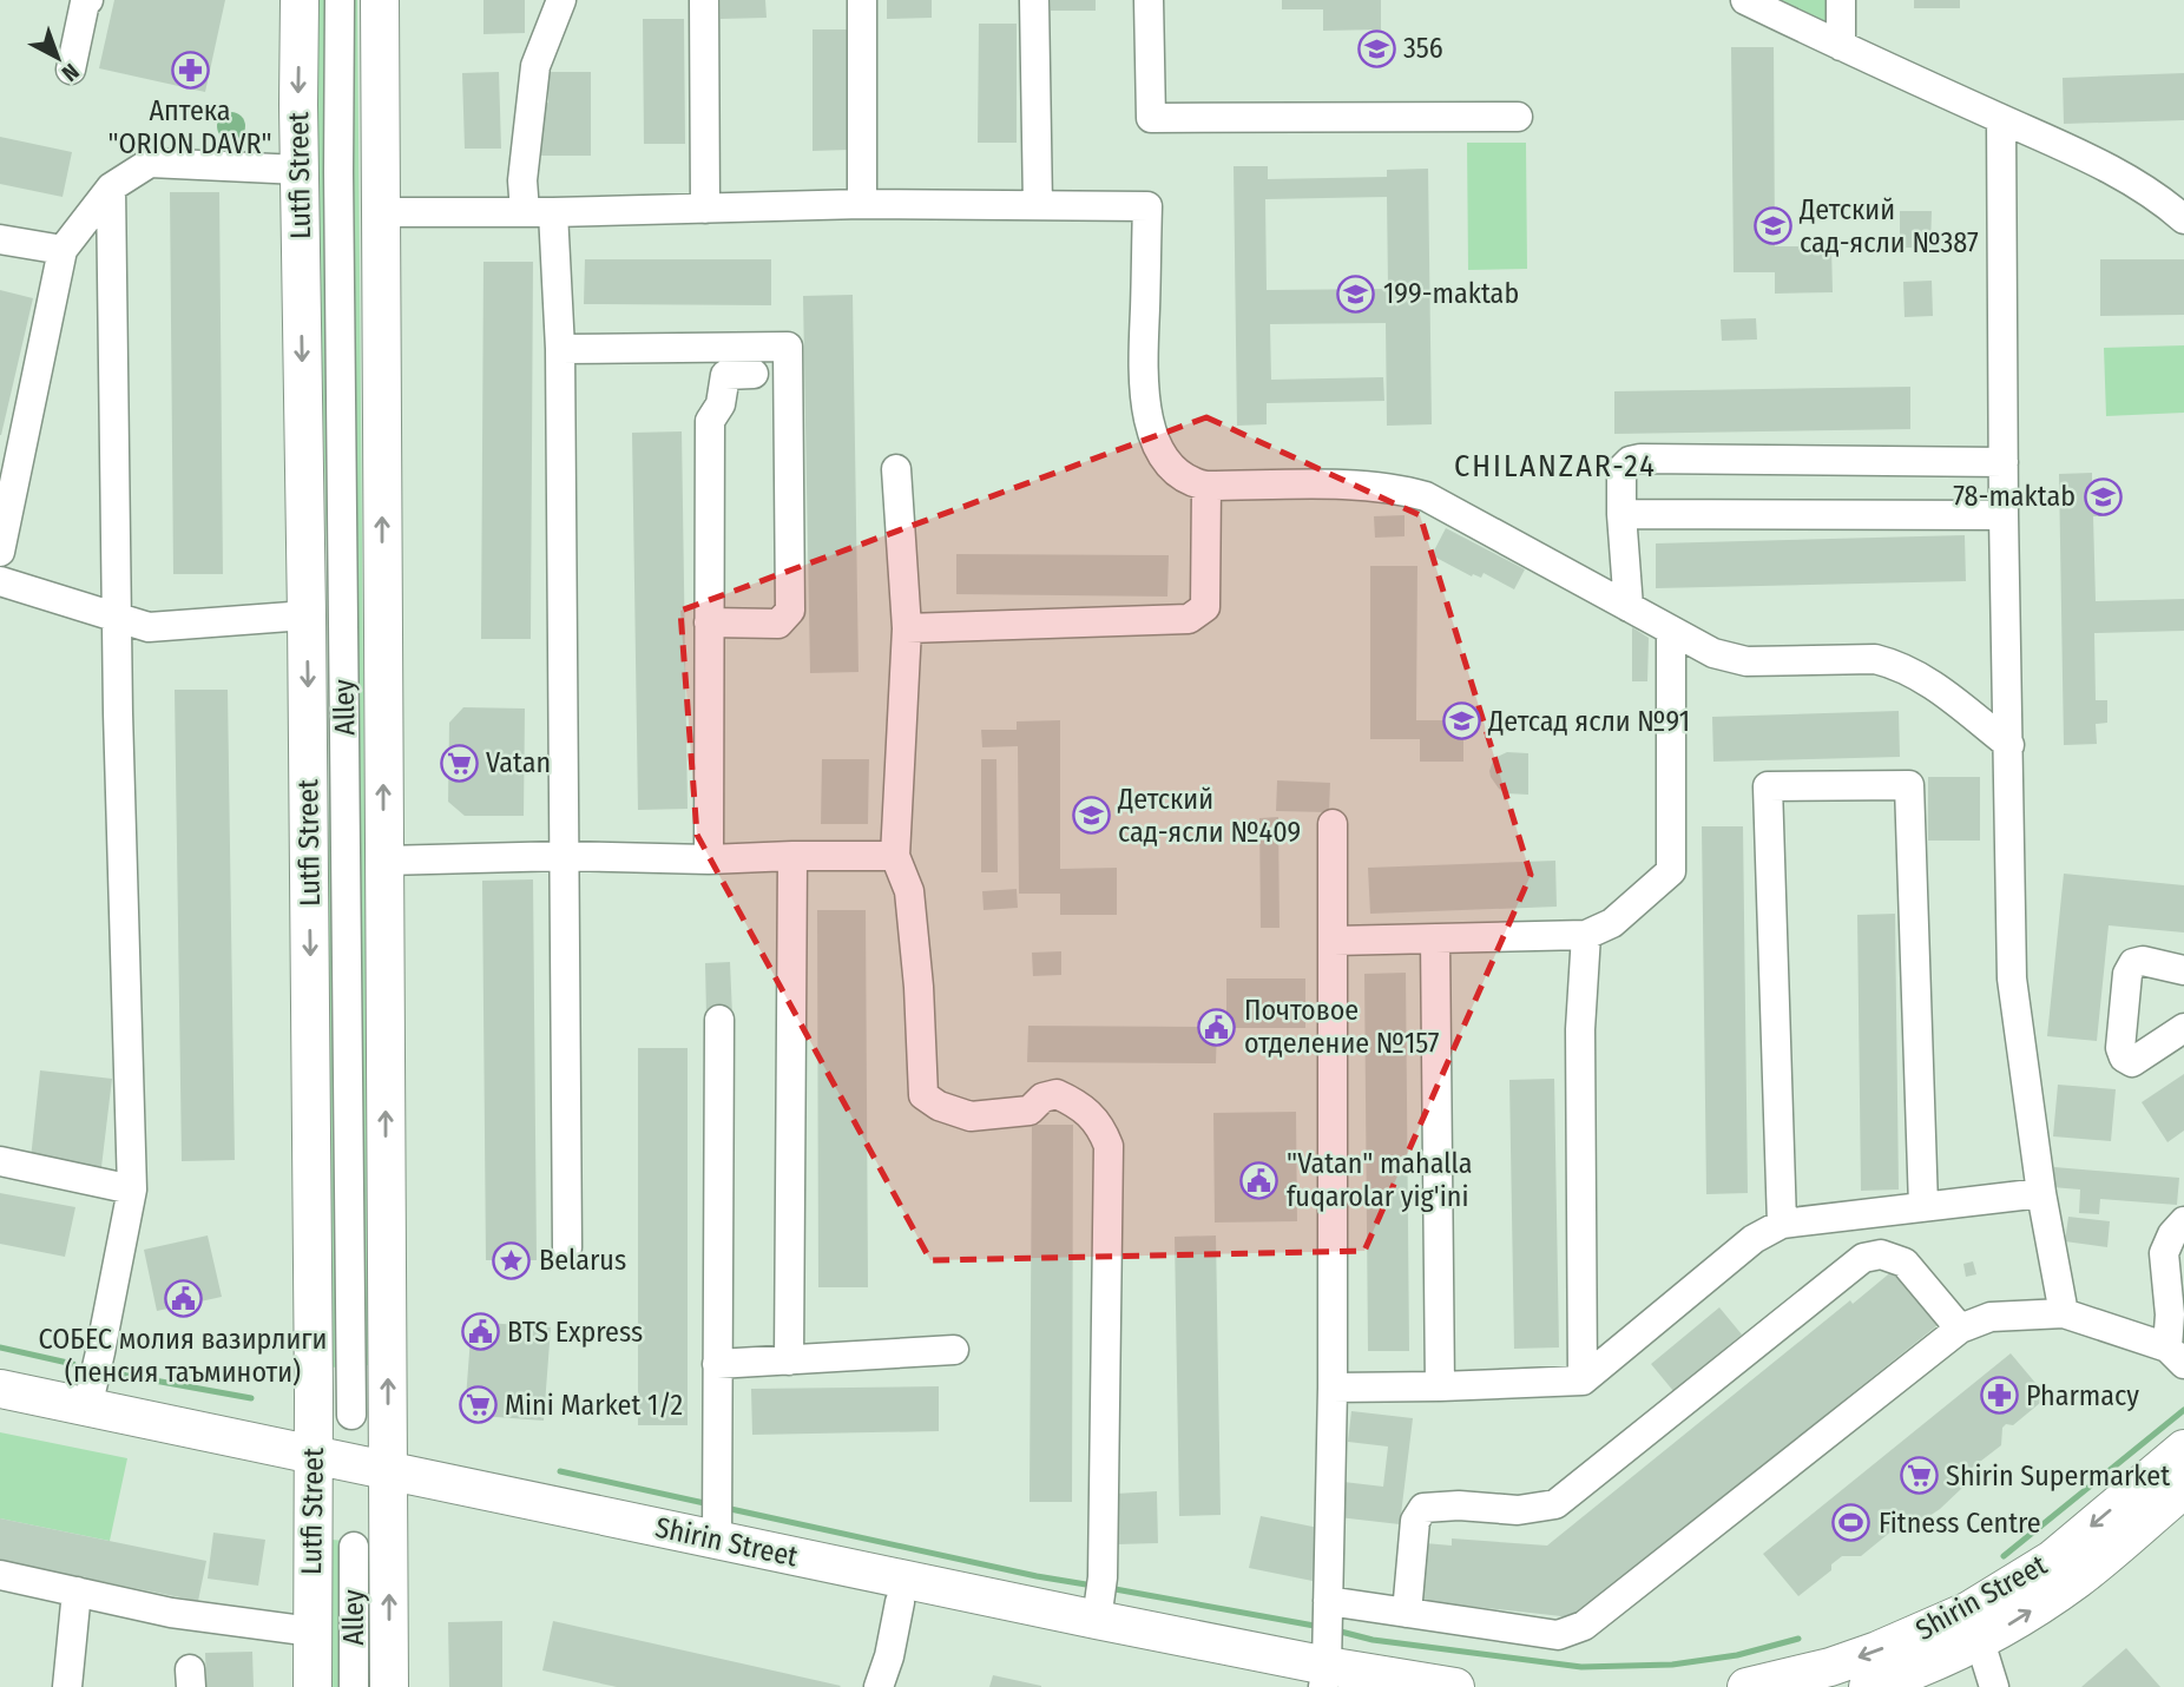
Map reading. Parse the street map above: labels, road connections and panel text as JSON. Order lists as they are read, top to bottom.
{
  "streets": {
    "main road": ["Lutfi Street", "Shirin Street"],
    "street": ["Alley"]
  },
  "crossings": [
    ["Lutfi Street", "Shirin Street"]
  ],
  "districts": ["CHILANZAR-24"],
  "places": {
    "school or university": [
      "356",
      "Детский сад-ясли №387",
      "199-maktab",
      "78-maktab",
      "Детсад ясли №91",
      "Детский сад-ясли №409"
    ],
    "pharmacy": ["Аптека \"ORION DAVR\"", "Pharmacy"],
    "supermarket": ["Vatan", "Mini Market 1/2", "Shirin Supermarket"],
    "public building": [
      "Почтовое отделение №157",
      "\"Vatan\" mahalla fuqarolar yig'ini",
      "СОБЕС молия вазирлиги (пенсия таъминоти)",
      "BTS Express"
    ],
    "place": ["Belarus"],
    "sports": ["Fitness Centre"]
  },
  "north": "bottom right"
}
